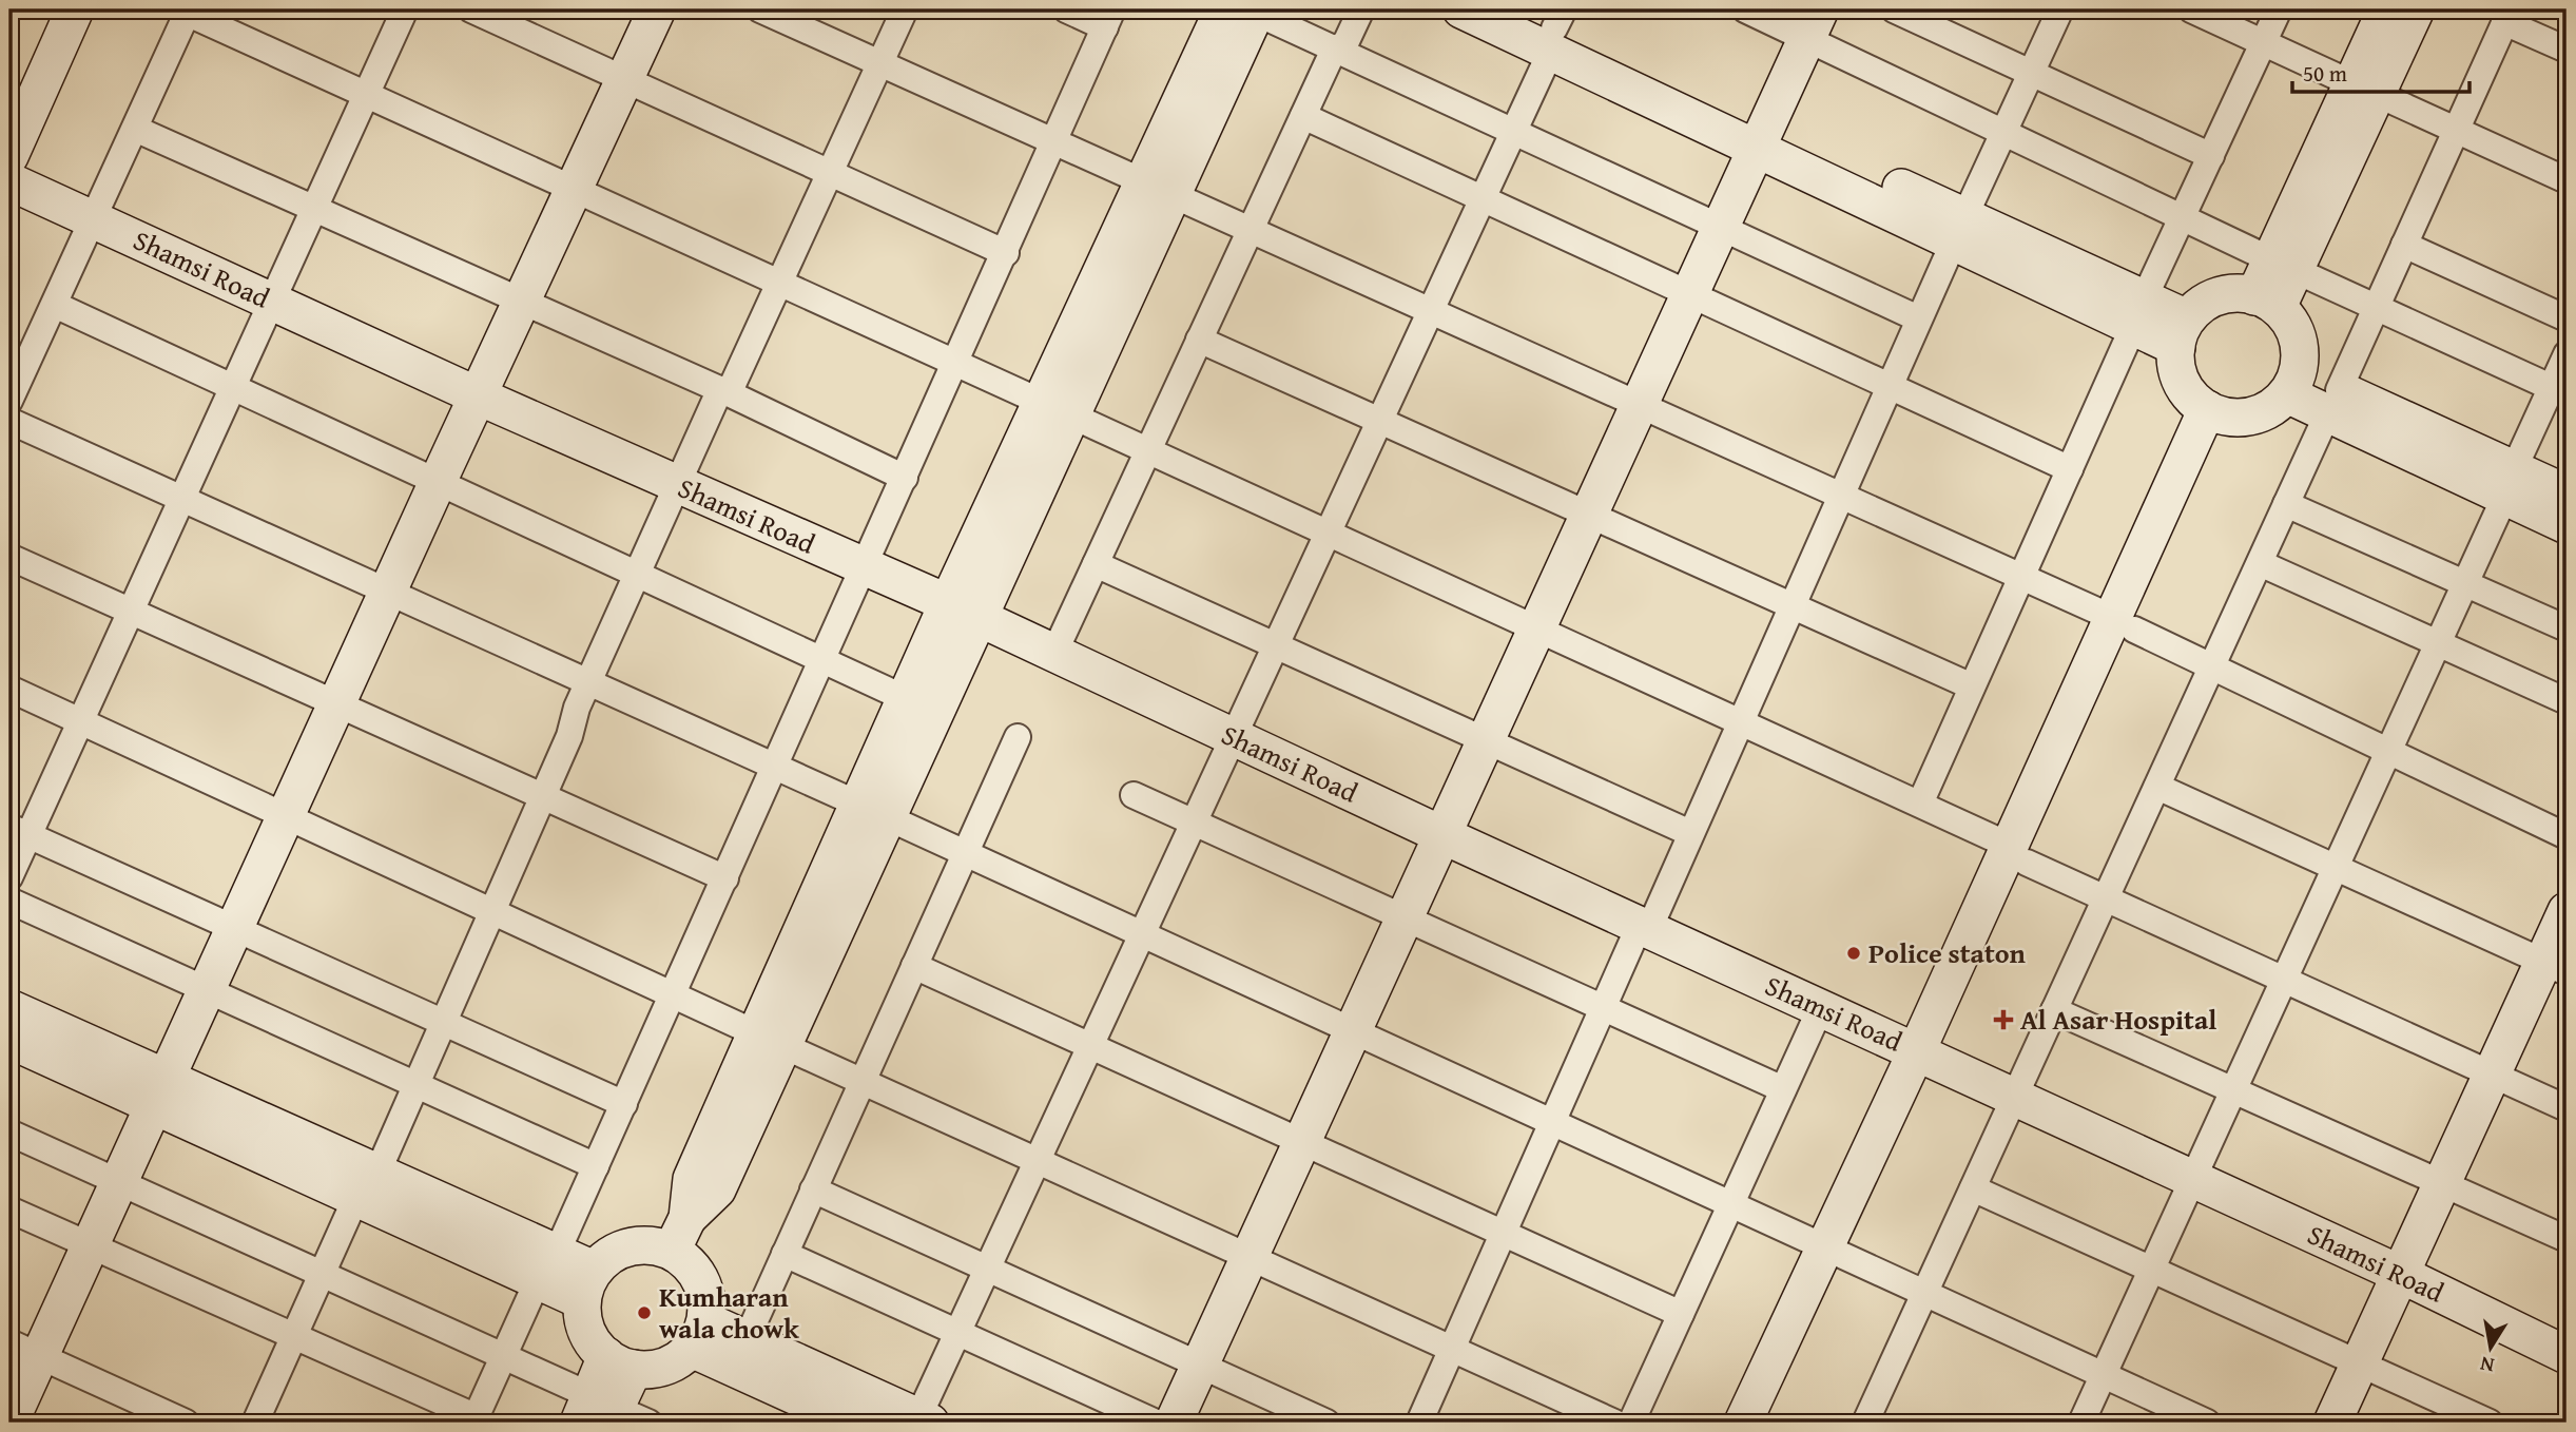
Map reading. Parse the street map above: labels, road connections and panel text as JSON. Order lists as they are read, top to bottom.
{
  "streets": {
    "street": ["Shamsi Road"]
  },
  "places": {
    "other": ["Police staton", "Kumharan wala chowk"],
    "health": ["Al Asar Hospital"]
  },
  "scale_bar": "50 m",
  "north": "bottom"
}
